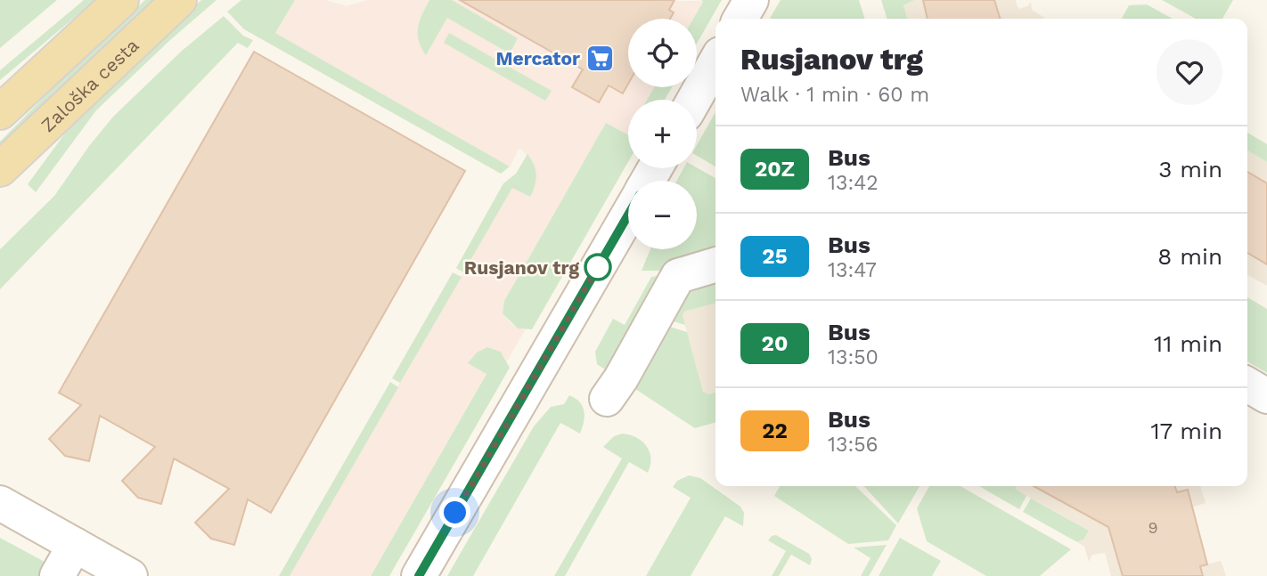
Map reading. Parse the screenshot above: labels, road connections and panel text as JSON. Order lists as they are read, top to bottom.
{
  "streets": {
    "main road": ["Zaloška cesta"]
  },
  "places": {
    "supermarket": ["Mercator"],
    "other": ["Rusjanov trg"]
  },
  "lines": ["bus line 20Z"],
  "house_numbers": ["9"],
  "page": {
    "map_buttons": ["+", "−"],
    "heading": ["Rusjanov trg", "Walk · 1 min · 60 m"],
    "list": [
      {
        "mark": "20Z",
        "name": "Bus",
        "note": "13:42",
        "value": "3 min"
      },
      {
        "mark": "25",
        "name": "Bus",
        "note": "13:47",
        "value": "8 min"
      },
      {
        "mark": "20",
        "name": "Bus",
        "note": "13:50",
        "value": "11 min"
      },
      {
        "mark": "22",
        "name": "Bus",
        "note": "13:56",
        "value": "17 min"
      }
    ]
  }
}
